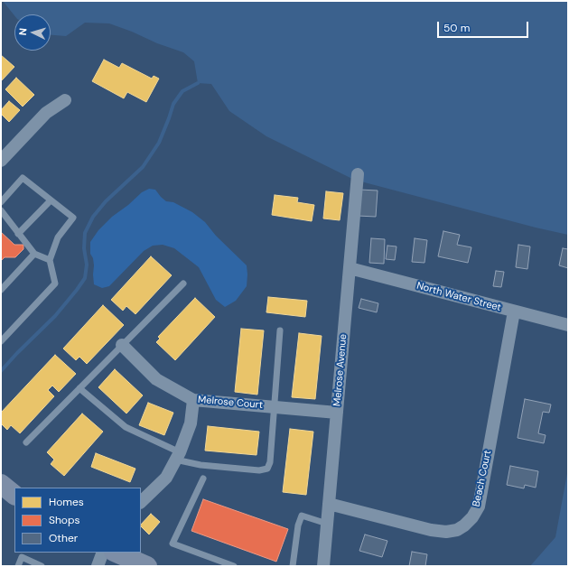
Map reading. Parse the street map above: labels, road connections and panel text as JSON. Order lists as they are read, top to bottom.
{
  "streets": {
    "street": [
      "North Water Street",
      "Melrose Avenue",
      "Melrose Court",
      "Beach Court"
    ]
  },
  "crossings": [
    ["North Water Street", "Melrose Avenue"],
    ["North Water Street", "Beach Court"],
    ["Melrose Avenue", "Melrose Court"],
    ["Melrose Avenue", "Beach Court"]
  ],
  "legend": ["Homes", "Shops", "Other"],
  "scale_bar": "50 m",
  "north": "left"
}
